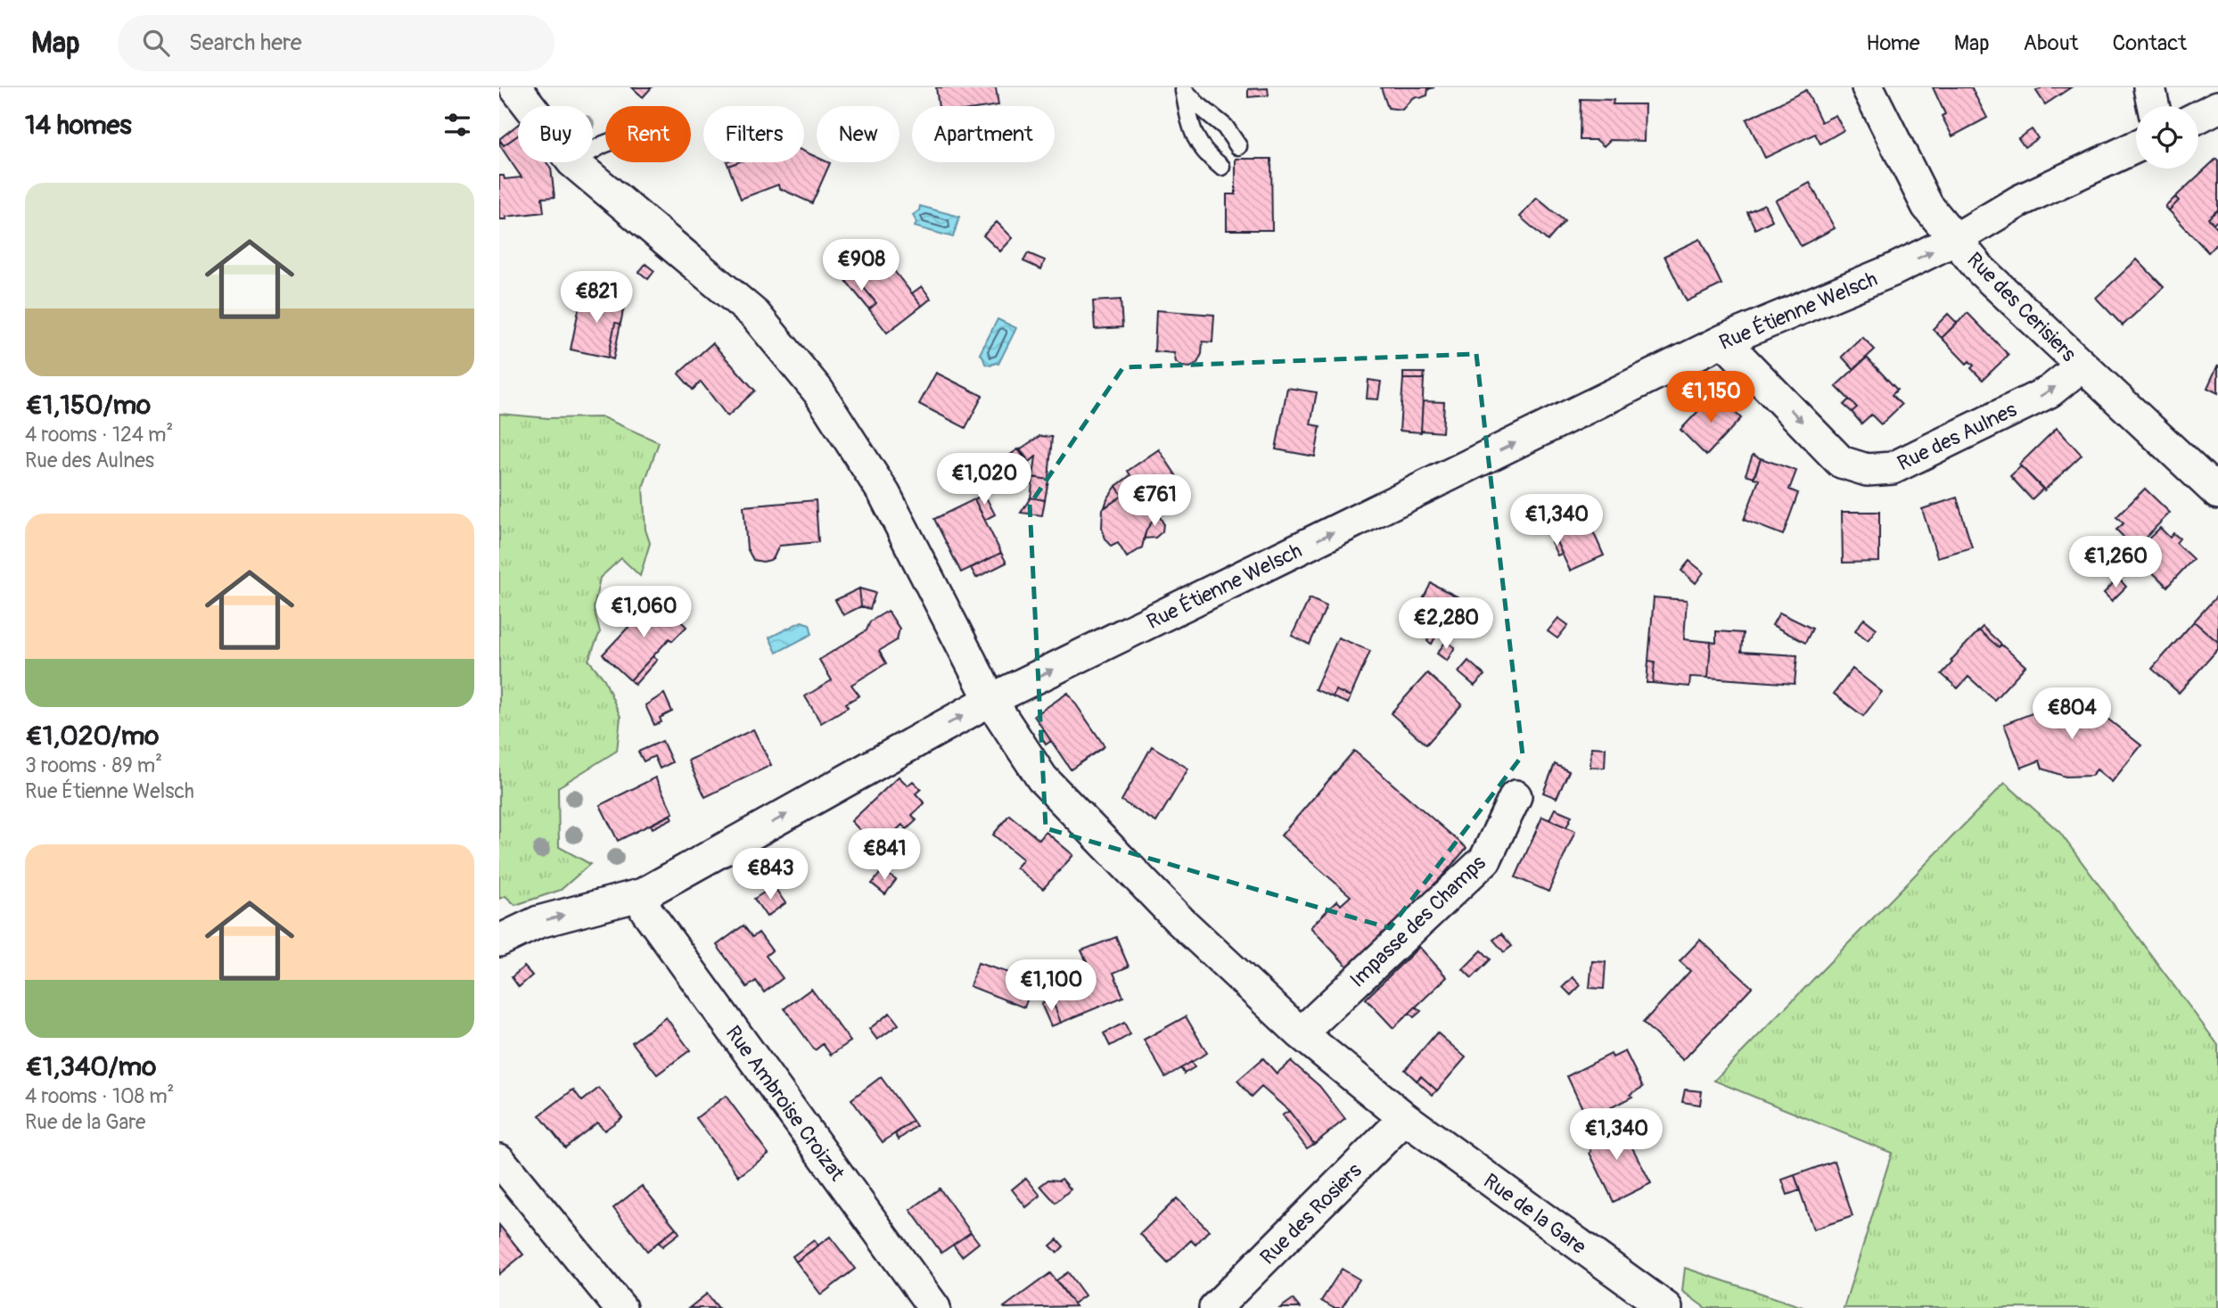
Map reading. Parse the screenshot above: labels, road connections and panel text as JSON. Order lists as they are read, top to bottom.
{
  "streets": {
    "street": [
      "Rue des Cerisiers",
      "Rue Étienne Welsch",
      "Rue des Aulnes",
      "Impasse des Champs",
      "Rue Ambroise Croizat",
      "Rue des Rosiers",
      "Rue de la Gare"
    ]
  },
  "crossings": [
    ["Rue des Cerisiers", "Rue Étienne Welsch"],
    ["Rue des Cerisiers", "Rue des Aulnes"],
    ["Rue Étienne Welsch", "Rue des Aulnes"],
    ["Rue Étienne Welsch", "Rue Ambroise Croizat"],
    ["Rue Étienne Welsch", "Rue de la Gare"],
    ["Impasse des Champs", "Rue de la Gare"],
    ["Rue des Rosiers", "Rue de la Gare"]
  ],
  "one_way": ["Rue Étienne Welsch", "Rue des Aulnes"],
  "page": {
    "header": "Map",
    "search": "Search here",
    "nav": [
      "Home",
      "Map",
      "About",
      "Contact"
    ],
    "heading": "14 homes",
    "chip": [
      "Buy",
      "Rent",
      "Filters",
      "New",
      "Apartment"
    ],
    "list": [
      {
        "name": "€1,150/mo",
        "note": "4 rooms · 124 m² · Rue des Aulnes"
      },
      {
        "name": "€1,020/mo",
        "note": "3 rooms · 89 m² · Rue Étienne Welsch"
      },
      {
        "name": "€1,340/mo",
        "note": "4 rooms · 108 m² · Rue de la Gare"
      }
    ],
    "price": [
      "€908",
      "€821",
      "€1,150",
      "€1,020",
      "€761",
      "€1,340",
      "€1,260",
      "€1,060",
      "€2,280",
      "€804",
      "€841",
      "€843",
      "€1,100",
      "€1,340"
    ]
  }
}
